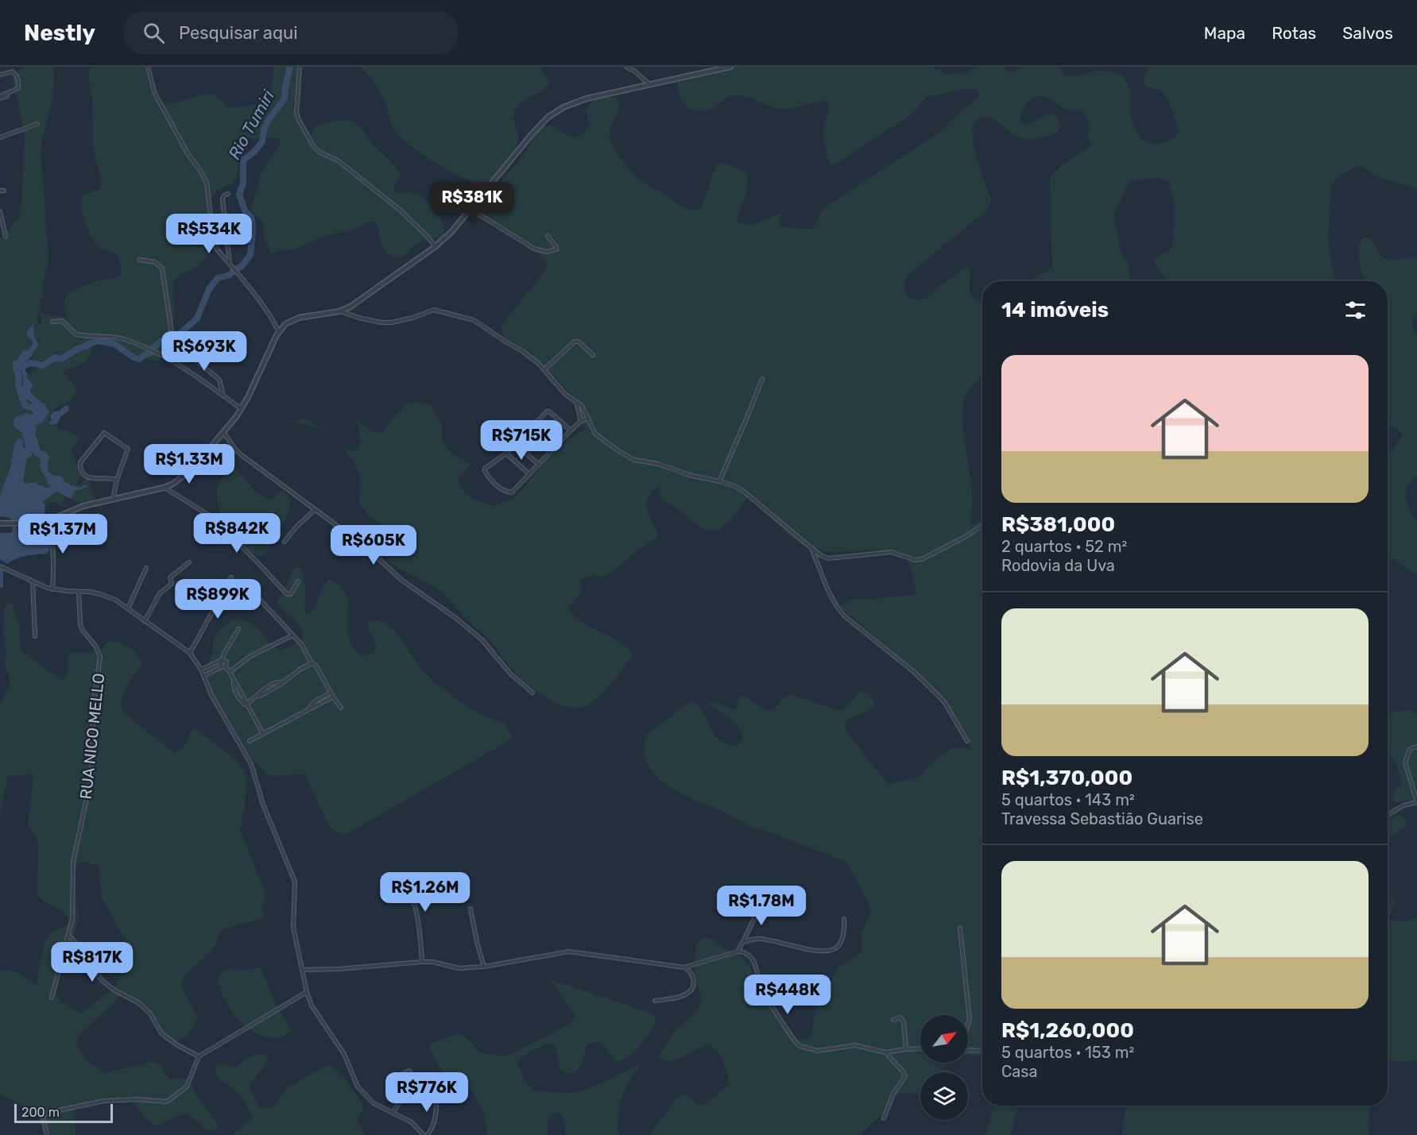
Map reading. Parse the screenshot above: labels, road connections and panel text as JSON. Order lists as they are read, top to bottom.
{
  "streets": {
    "street": ["RUA NICO MELLO"]
  },
  "water": ["Rio Tumiri"],
  "scale_bar": "200 m",
  "north": "top right",
  "page": {
    "header": "Nestly",
    "search": "Pesquisar aqui",
    "nav": ["Mapa", "Rotas", "Salvos"],
    "price": [
      "R$381K",
      "R$534K",
      "R$693K",
      "R$715K",
      "R$1.33M",
      "R$842K",
      "R$1.37M",
      "R$605K",
      "R$899K",
      "R$1.26M",
      "R$1.78M",
      "R$817K",
      "R$448K",
      "R$776K"
    ],
    "heading": "14 imóveis",
    "list": [
      {
        "name": "R$381,000",
        "note": "2 quartos · 52 m² · Rodovia da Uva"
      },
      {
        "name": "R$1,370,000",
        "note": "5 quartos · 143 m² · Travessa Sebastião Guarise"
      },
      {
        "name": "R$1,260,000",
        "note": "5 quartos · 153 m² · Casa"
      }
    ],
    "scale": "200 m"
  }
}
